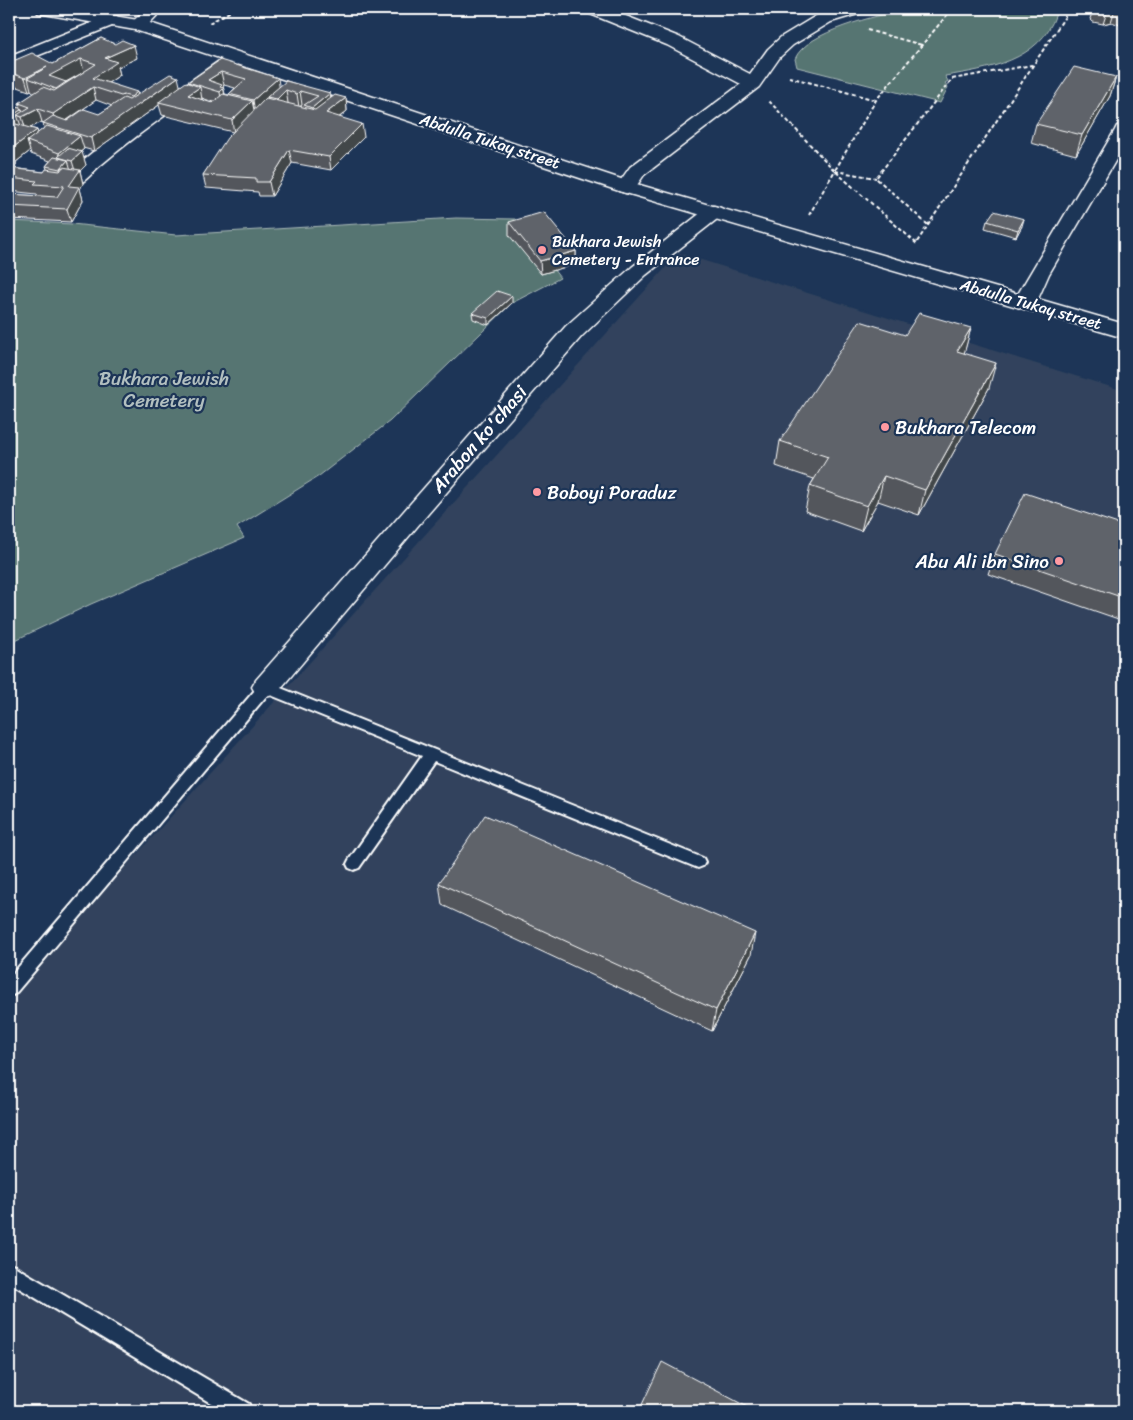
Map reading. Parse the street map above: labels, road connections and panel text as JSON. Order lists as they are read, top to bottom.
{
  "streets": {
    "street": ["Abdulla Tukay street", "Arabon ko'chasi"]
  },
  "crossings": [
    ["Abdulla Tukay street", "Arabon ko'chasi"]
  ],
  "parks": ["Bukhara Jewish Cemetery"],
  "places": [
    "Bukhara Jewish Cemetery - Entrance",
    "Bukhara Telecom",
    "Boboyi Poraduz",
    "Abu Ali ibn Sino"
  ]
}
